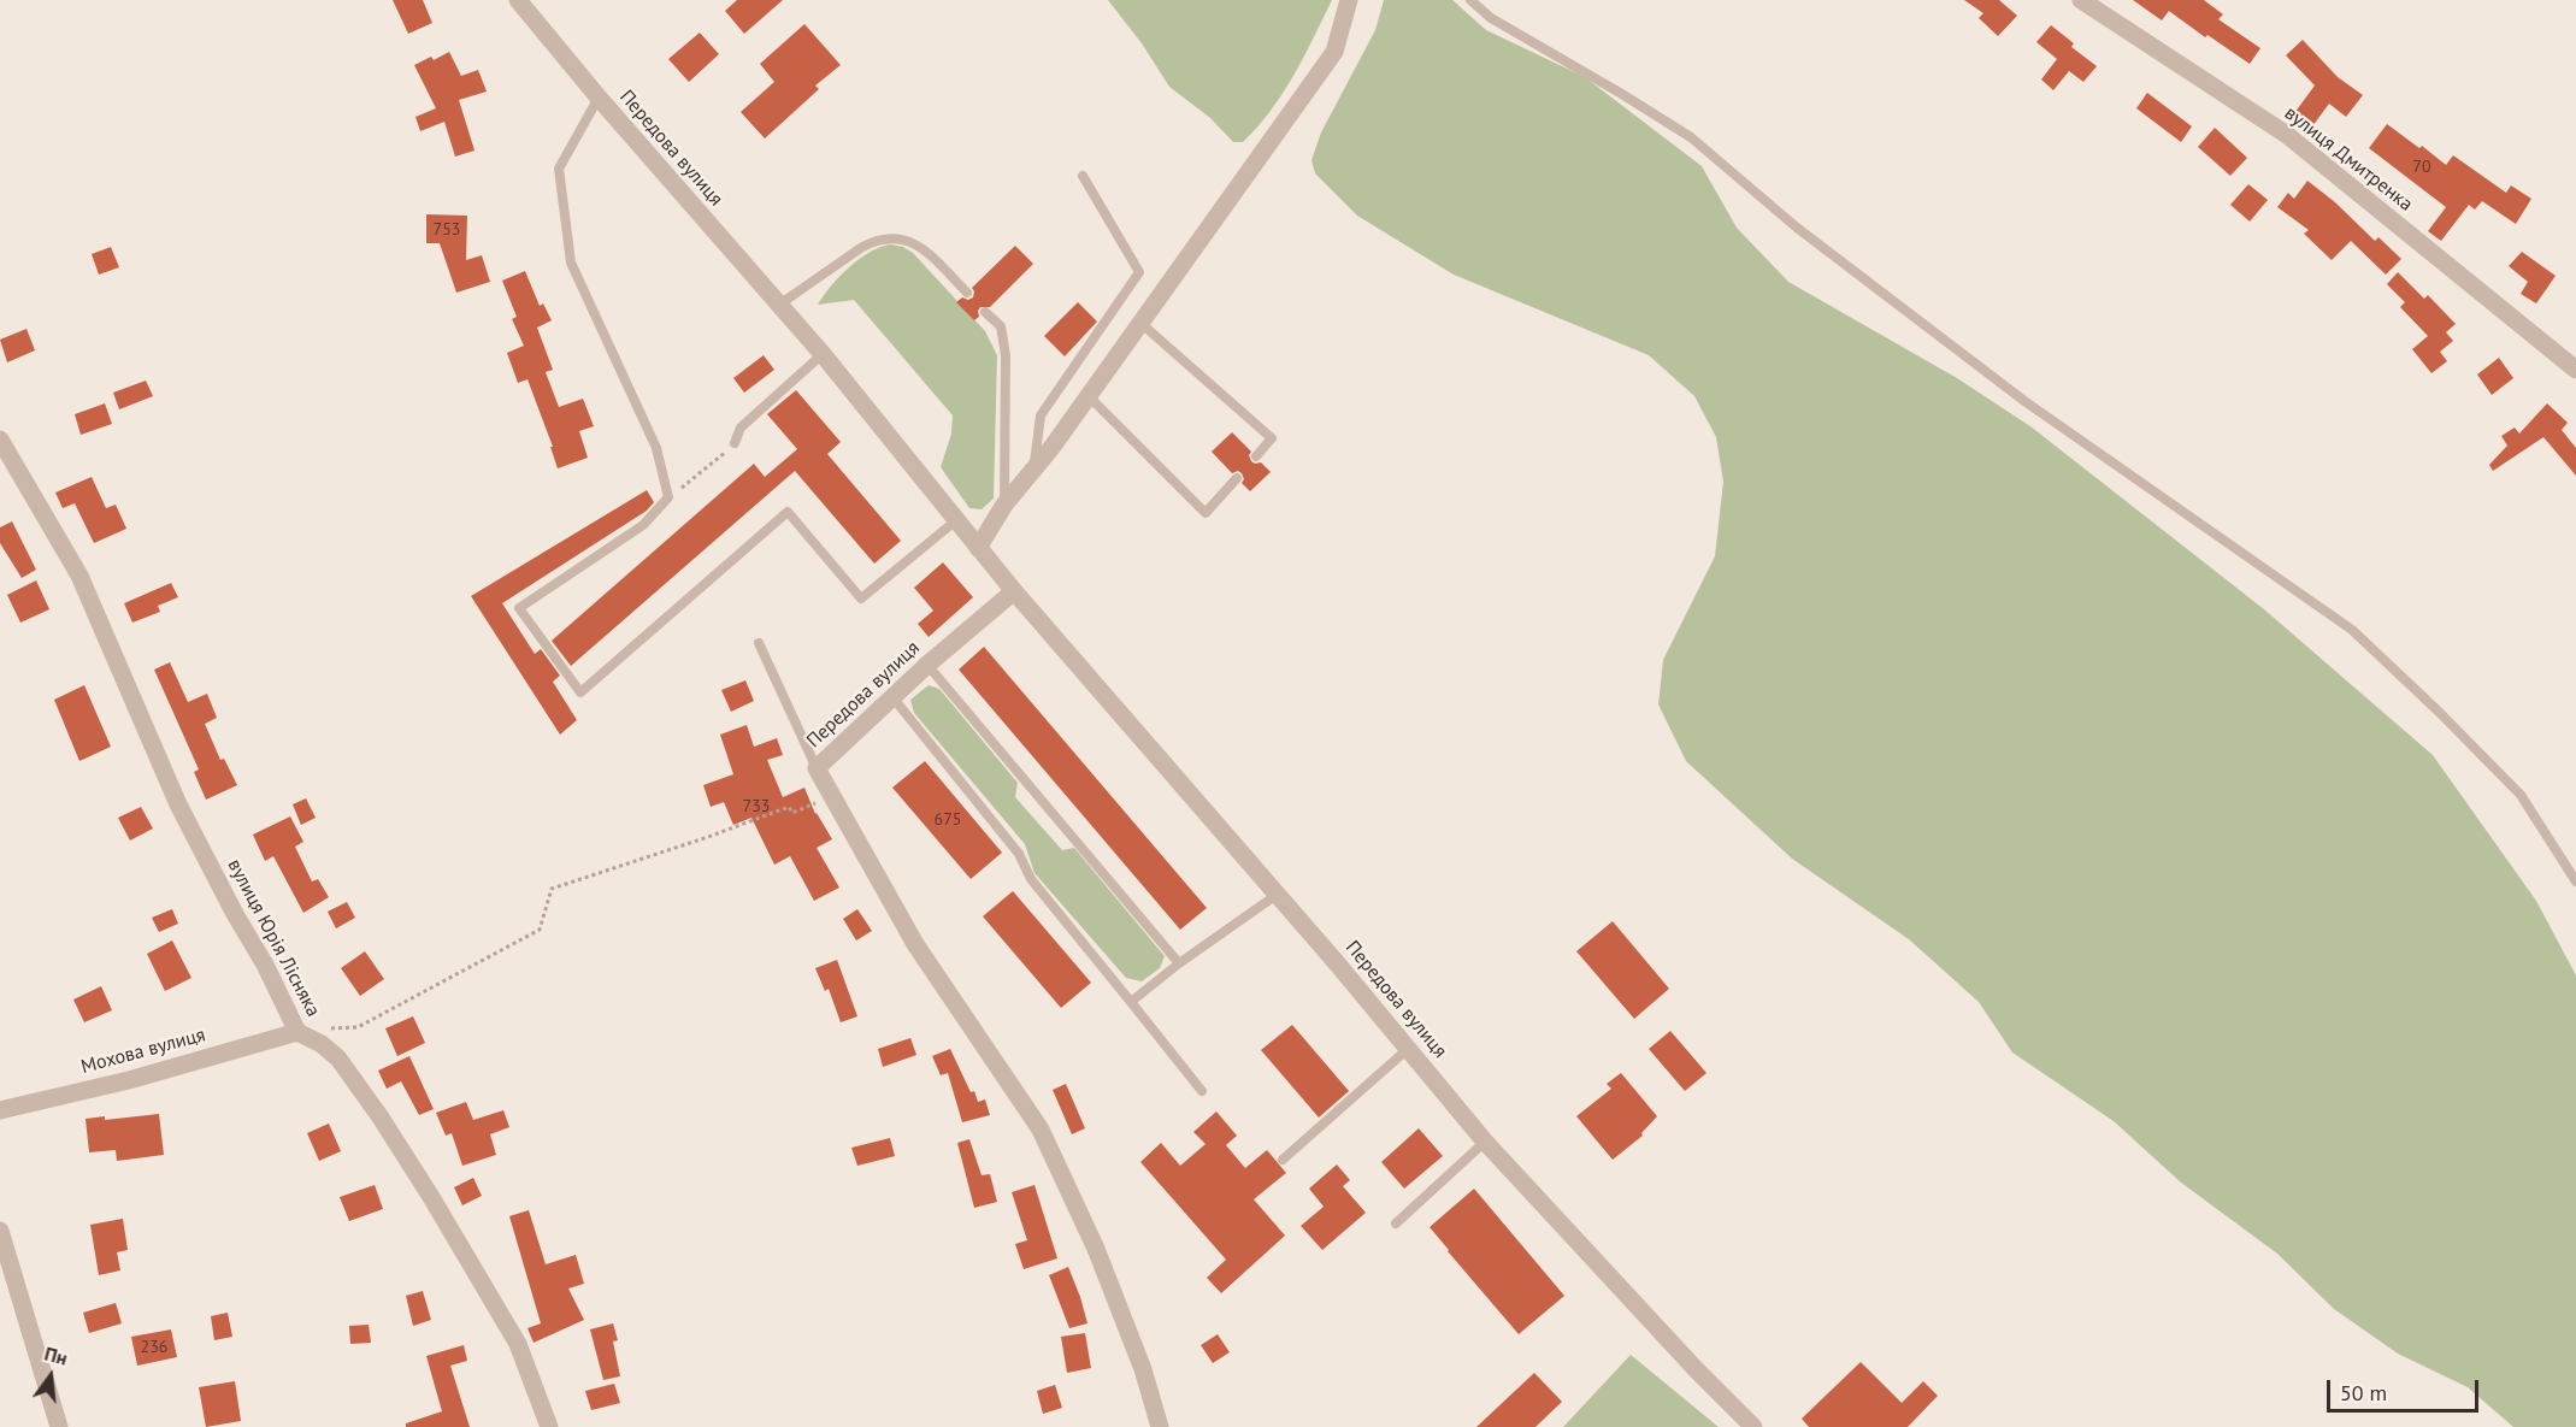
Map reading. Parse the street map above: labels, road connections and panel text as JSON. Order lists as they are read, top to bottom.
{
  "streets": {
    "street": [
      "Передова вулиця",
      "вулиця Дмитренка",
      "вулиця Юрія Лісняка",
      "Мохова вулиця"
    ]
  },
  "crossings": [
    ["вулиця Юрія Лісняка", "Мохова вулиця"]
  ],
  "house_numbers": [
    "70",
    "753",
    "733",
    "675",
    "236"
  ],
  "scale_bar": "50 m",
  "north": "top"
}
